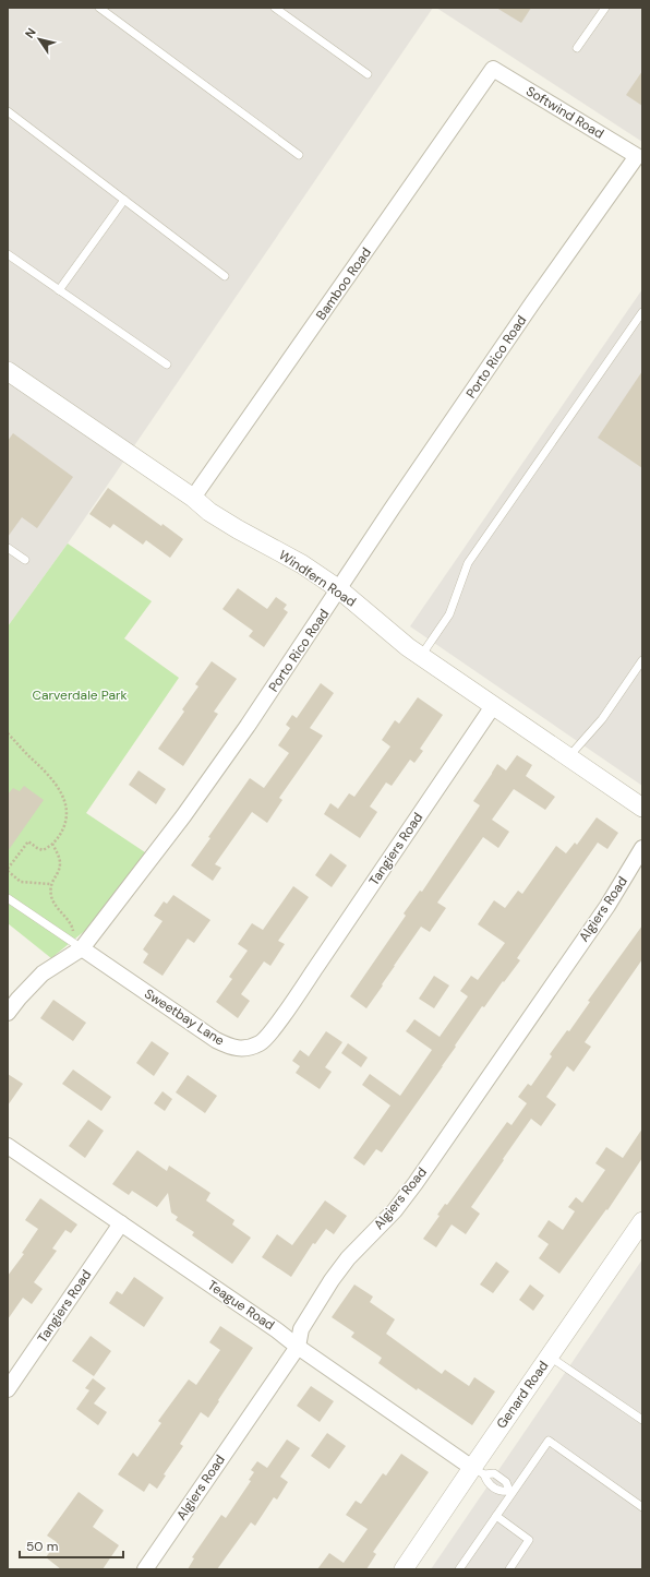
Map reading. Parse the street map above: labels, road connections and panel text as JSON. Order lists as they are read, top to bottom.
{
  "streets": {
    "street": [
      "Softwind Road",
      "Bamboo Road",
      "Porto Rico Road",
      "Windfern Road",
      "Tangiers Road",
      "Algiers Road",
      "Sweetbay Lane",
      "Teague Road",
      "Genard Road"
    ]
  },
  "crossings": [
    ["Softwind Road", "Bamboo Road"],
    ["Softwind Road", "Porto Rico Road"],
    ["Bamboo Road", "Windfern Road"],
    ["Porto Rico Road", "Windfern Road"],
    ["Porto Rico Road", "Sweetbay Lane"],
    ["Windfern Road", "Tangiers Road"],
    ["Tangiers Road", "Sweetbay Lane"],
    ["Tangiers Road", "Teague Road"],
    ["Algiers Road", "Teague Road"],
    ["Teague Road", "Genard Road"]
  ],
  "parks": ["Carverdale Park"],
  "scale_bar": "50 m",
  "north": "top left"
}
